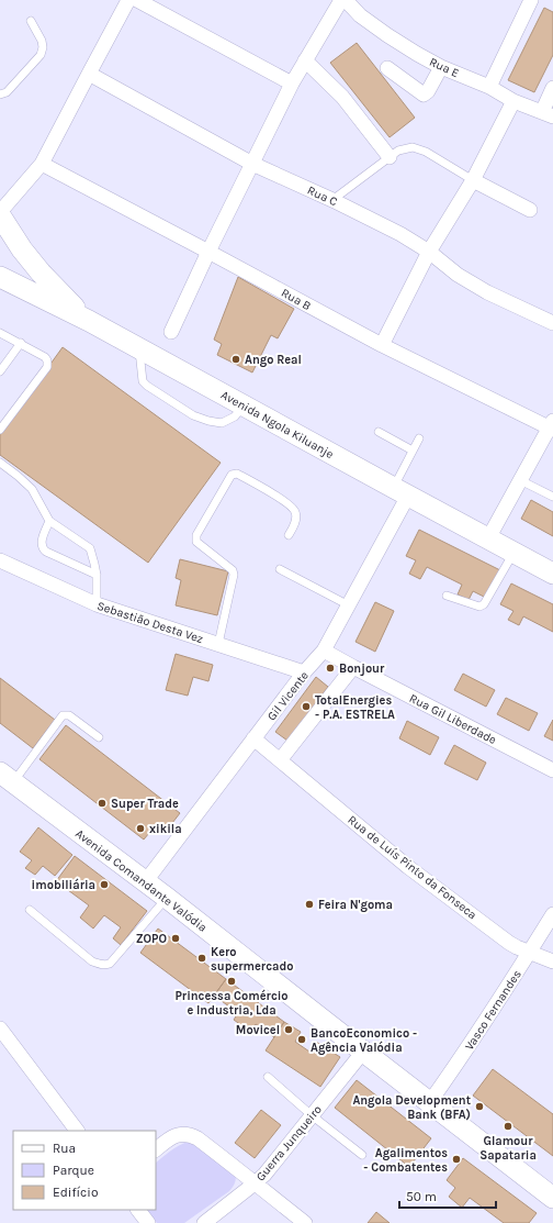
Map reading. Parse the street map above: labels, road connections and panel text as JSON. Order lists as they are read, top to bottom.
{
  "streets": {
    "main road": ["Avenida Ngola Kiluanje", "Avenida Comandante Valódia"],
    "street": [
      "Rua E",
      "Rua C",
      "Rua B",
      "Sebastião Desta Vez",
      "Gil Vicente",
      "Rua Gil Liberdade",
      "Rua de Luís Pinto da Fonseca",
      "Vasco Fernandes",
      "Guerra Junqueiro"
    ]
  },
  "crossings": [
    ["Avenida Ngola Kiluanje", "Gil Vicente"],
    ["Sebastião Desta Vez", "Gil Vicente"],
    ["Gil Vicente", "Rua Gil Liberdade"],
    ["Gil Vicente", "Rua de Luís Pinto da Fonseca"],
    ["Gil Vicente", "Avenida Comandante Valódia"],
    ["Rua de Luís Pinto da Fonseca", "Vasco Fernandes"],
    ["Avenida Comandante Valódia", "Vasco Fernandes"],
    ["Avenida Comandante Valódia", "Guerra Junqueiro"]
  ],
  "places": [
    "Ango Real",
    "Bonjour",
    "TotalEnergies - P.A. ESTRELA",
    "Super Trade",
    "xikila",
    "imobiliária",
    "Feira N'goma",
    "ZOPO",
    "Kero supermercado",
    "Princessa Comércio e Industria, Lda",
    "Movicel",
    "BancoEconomico - Agência Valódia",
    "Angola Development Bank (BFA)",
    "Glamour Sapataria",
    "Agalimentos - Combatentes"
  ],
  "legend": ["Rua", "Parque", "Edifício"],
  "scale_bar": "50 m"
}
